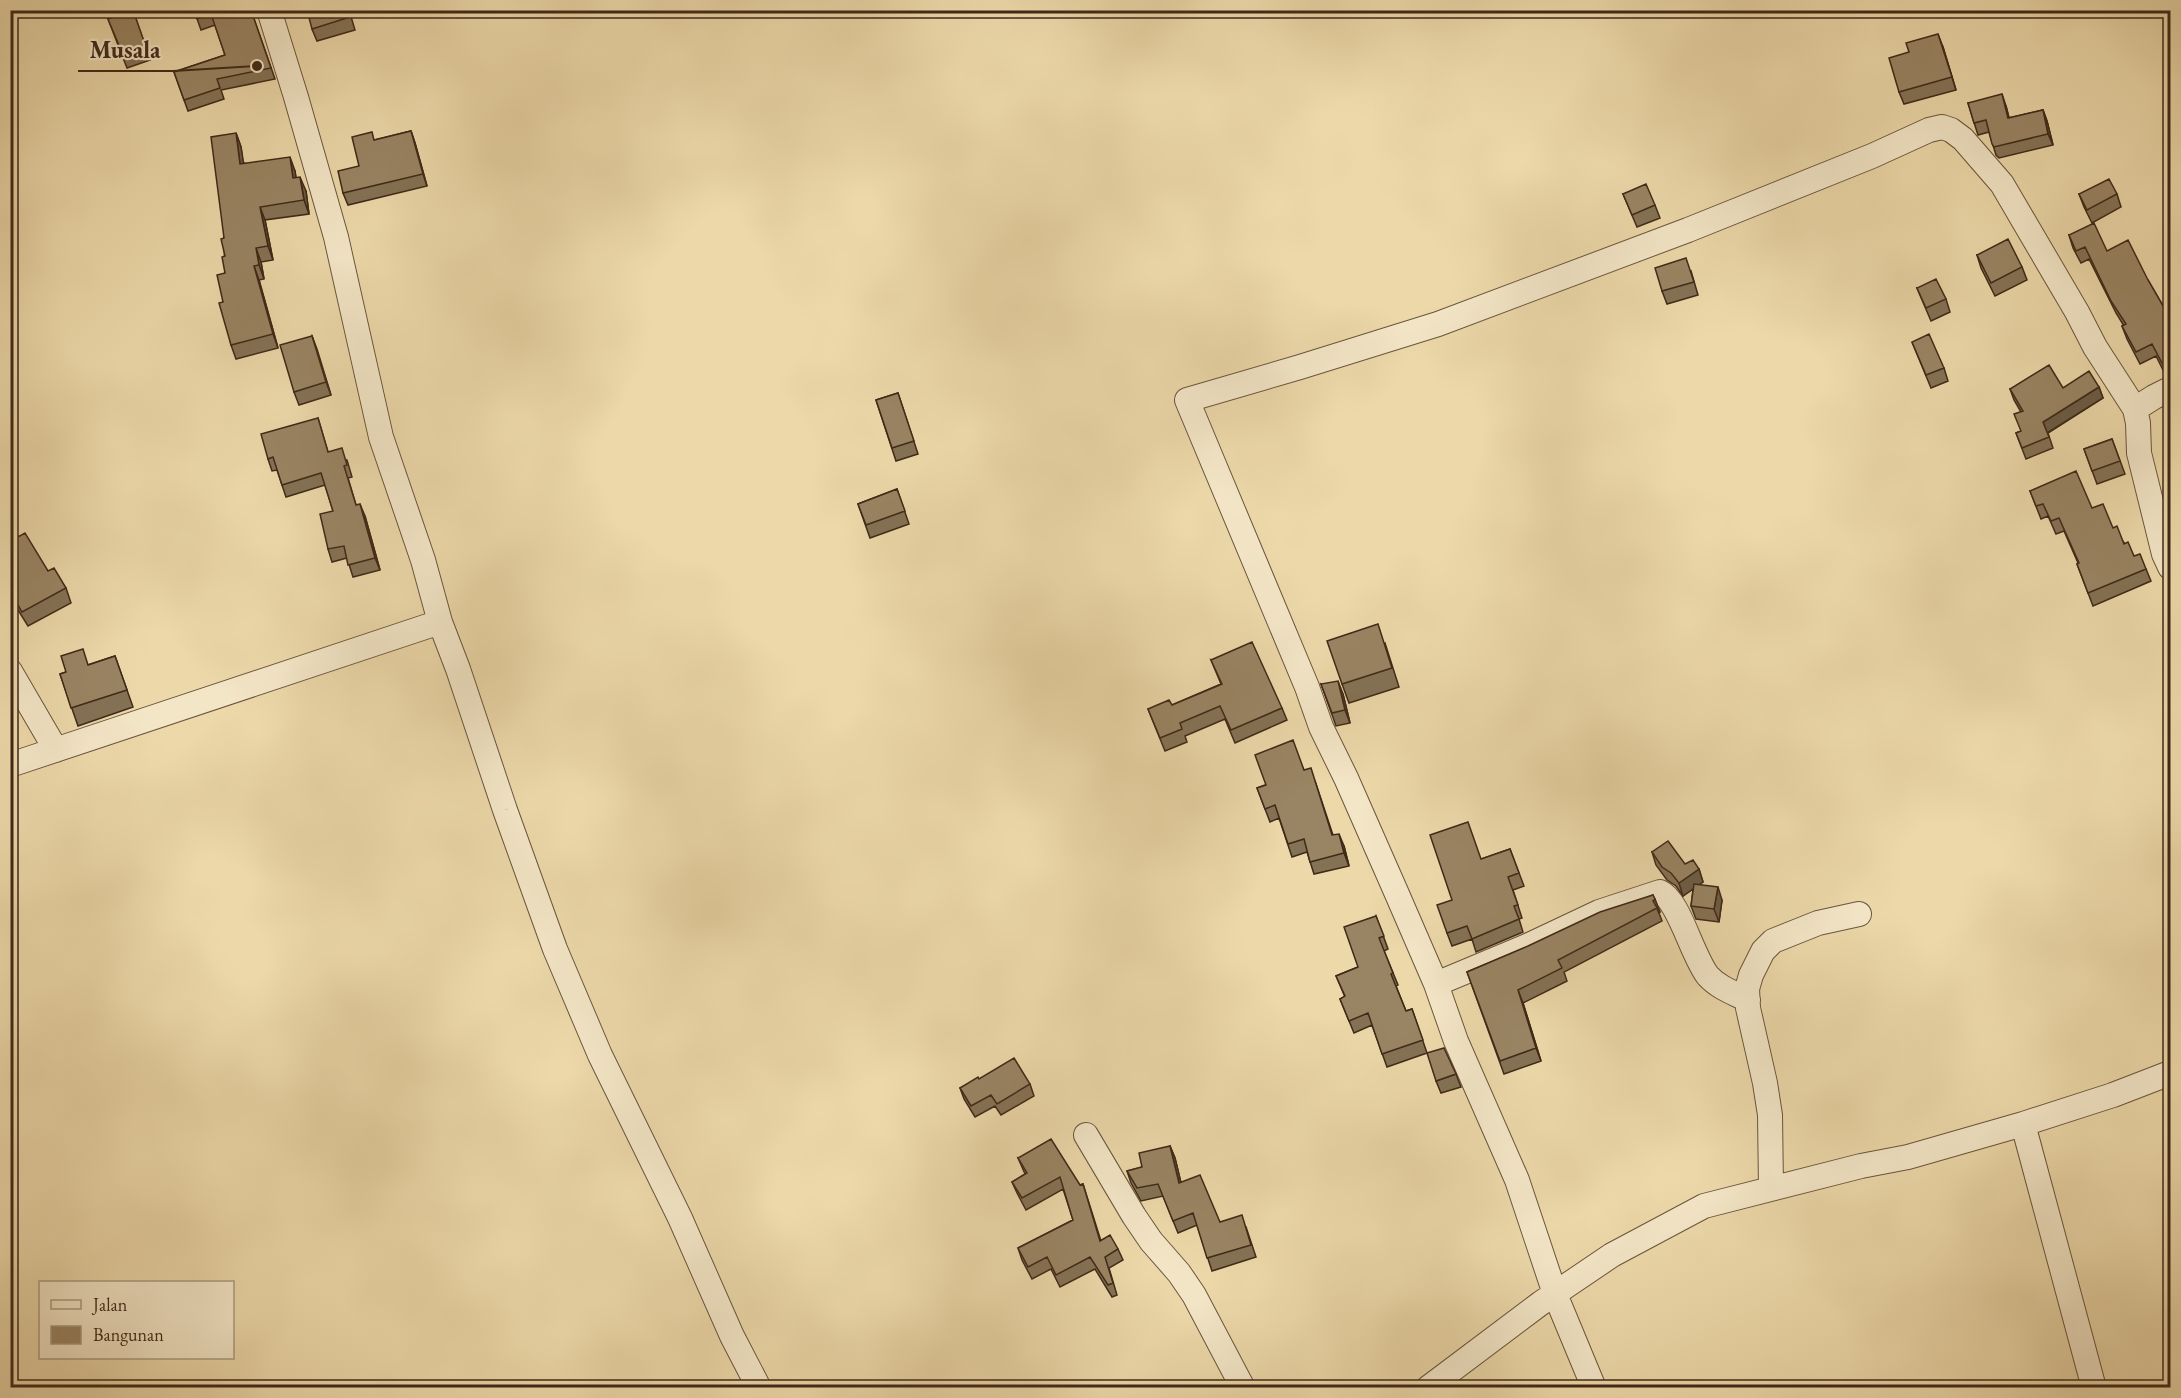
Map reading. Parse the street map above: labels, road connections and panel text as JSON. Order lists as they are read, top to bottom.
{
  "places": ["Musala"],
  "legend": ["Jalan", "Bangunan"]
}
